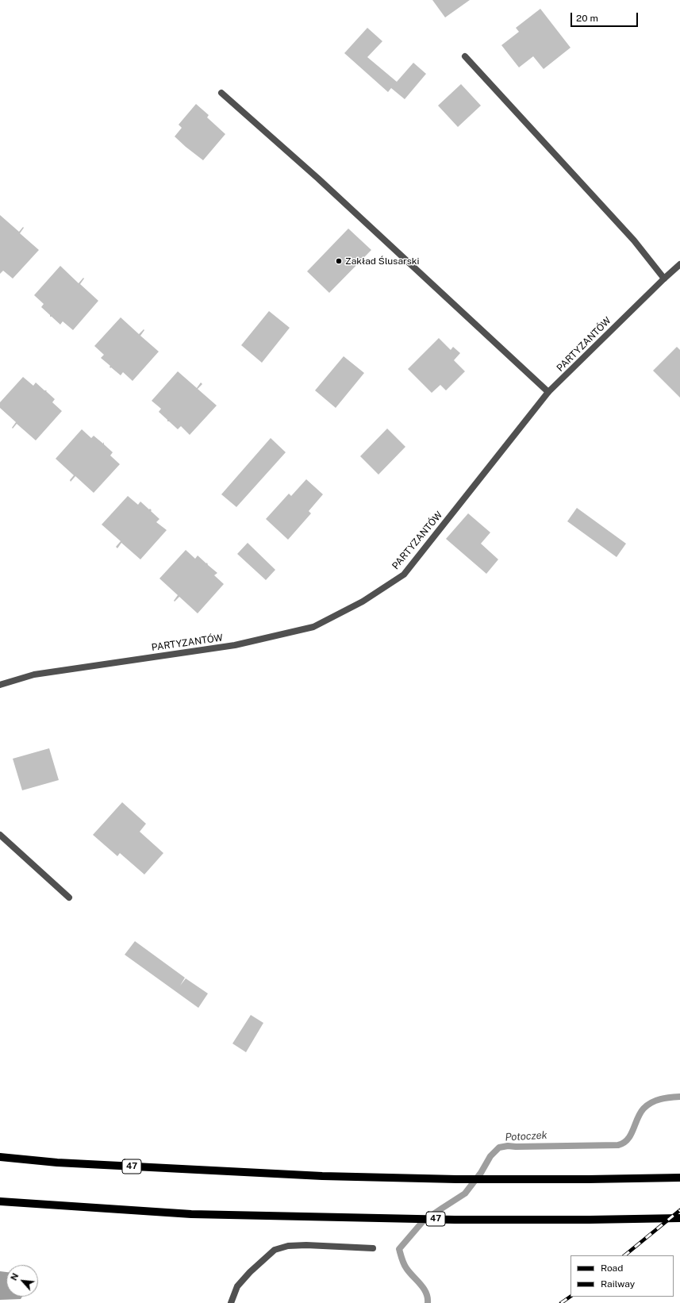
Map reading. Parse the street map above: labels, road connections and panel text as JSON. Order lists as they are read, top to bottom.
{
  "streets": {
    "main road": ["47"],
    "street": ["PARTYZANTÓW"]
  },
  "water": ["Potoczek"],
  "places": ["Zakład Ślusarski"],
  "legend": ["Road", "Railway"],
  "scale_bar": "20 m",
  "north": "top left"
}
